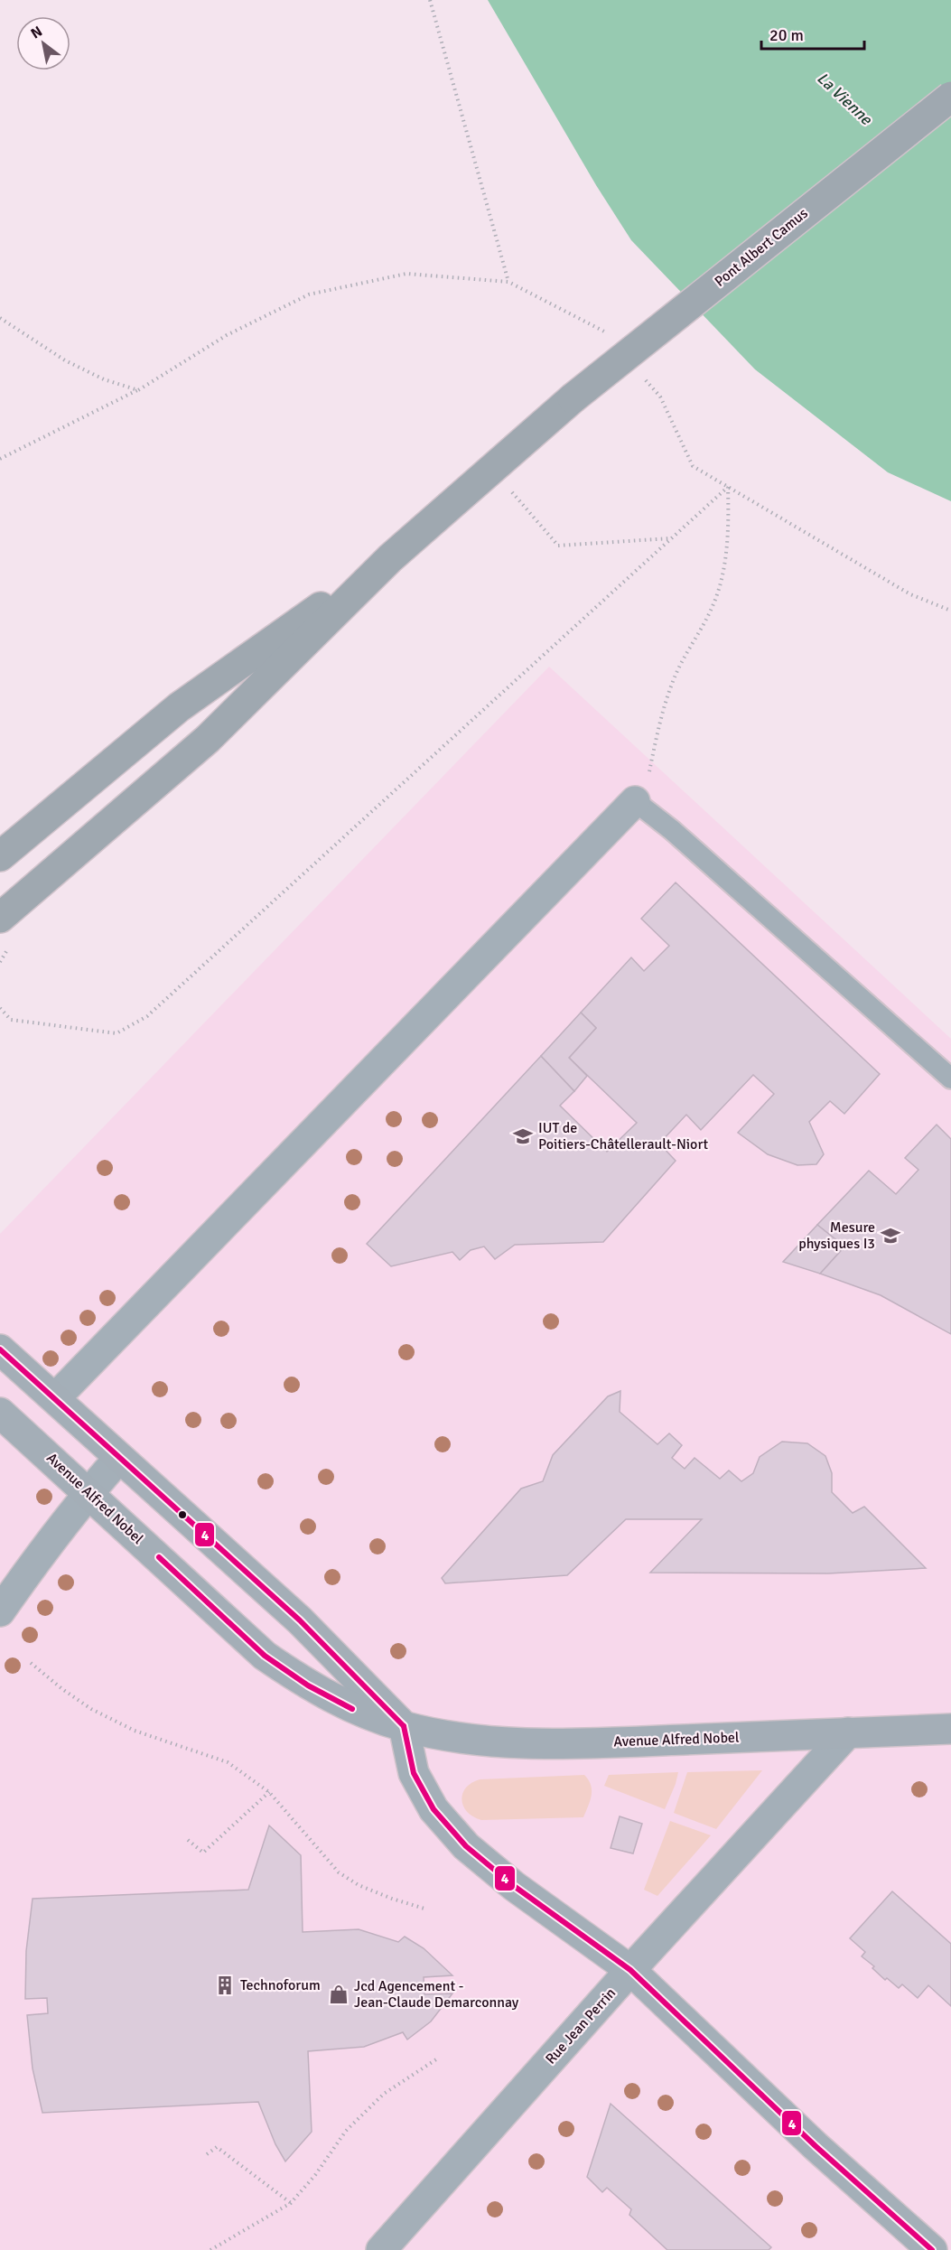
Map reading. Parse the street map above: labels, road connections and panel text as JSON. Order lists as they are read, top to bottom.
{
  "streets": {
    "main road": ["Pont Albert Camus"],
    "street": ["Avenue Alfred Nobel", "Rue Jean Perrin"]
  },
  "crossings": [
    ["Avenue Alfred Nobel", "Rue Jean Perrin"]
  ],
  "water": ["La Vienne"],
  "places": {
    "school or university": ["IUT de Poitiers-Châtellerault-Niort", "Mesure physiques I3"],
    "building": ["Technoforum"],
    "shop": ["Jcd Agencement - Jean-Claude Demarconnay"]
  },
  "lines": ["transit line 4"],
  "scale_bar": "20 m",
  "north": "top left"
}
